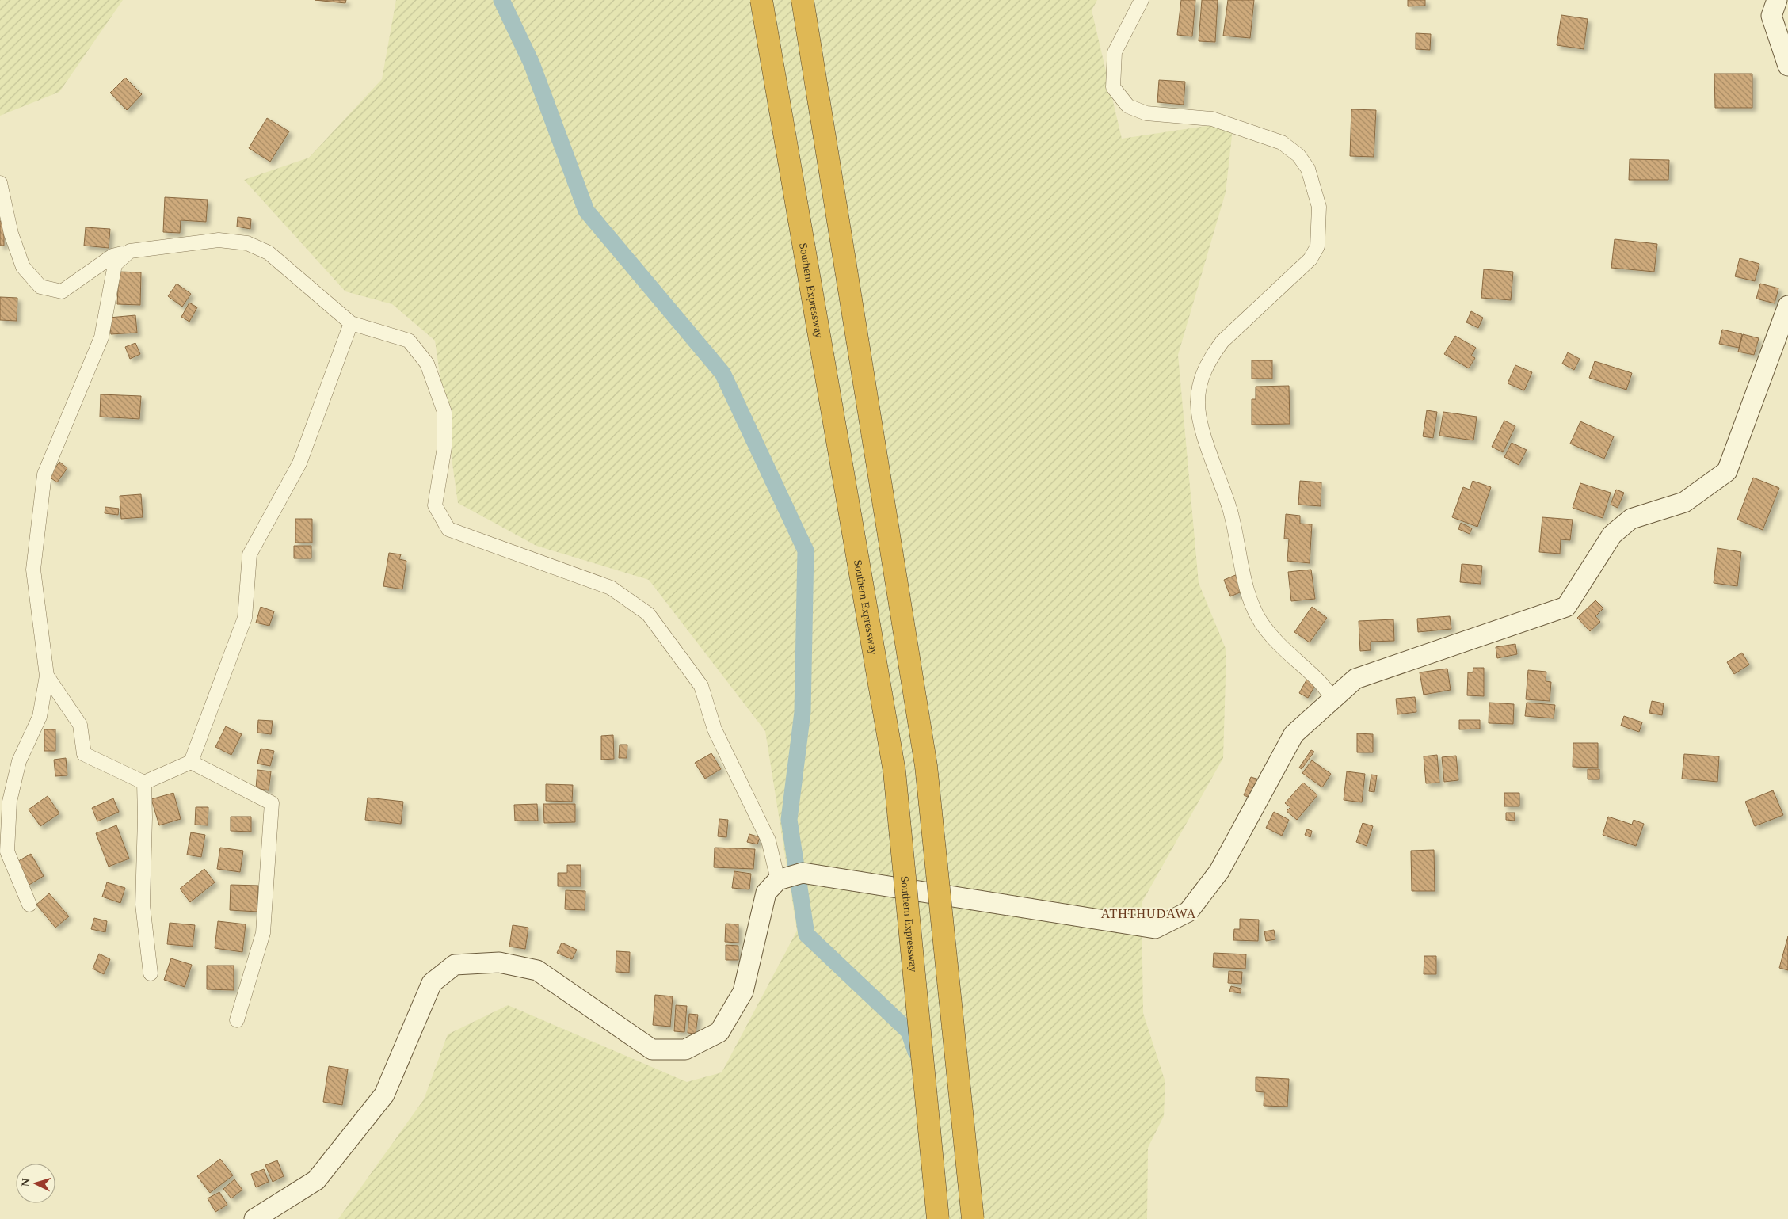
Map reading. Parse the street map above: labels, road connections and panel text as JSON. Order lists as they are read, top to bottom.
{
  "streets": {
    "highway": ["Southern Expressway"]
  },
  "districts": ["ATHTHUDAWA"],
  "north": "left"
}
